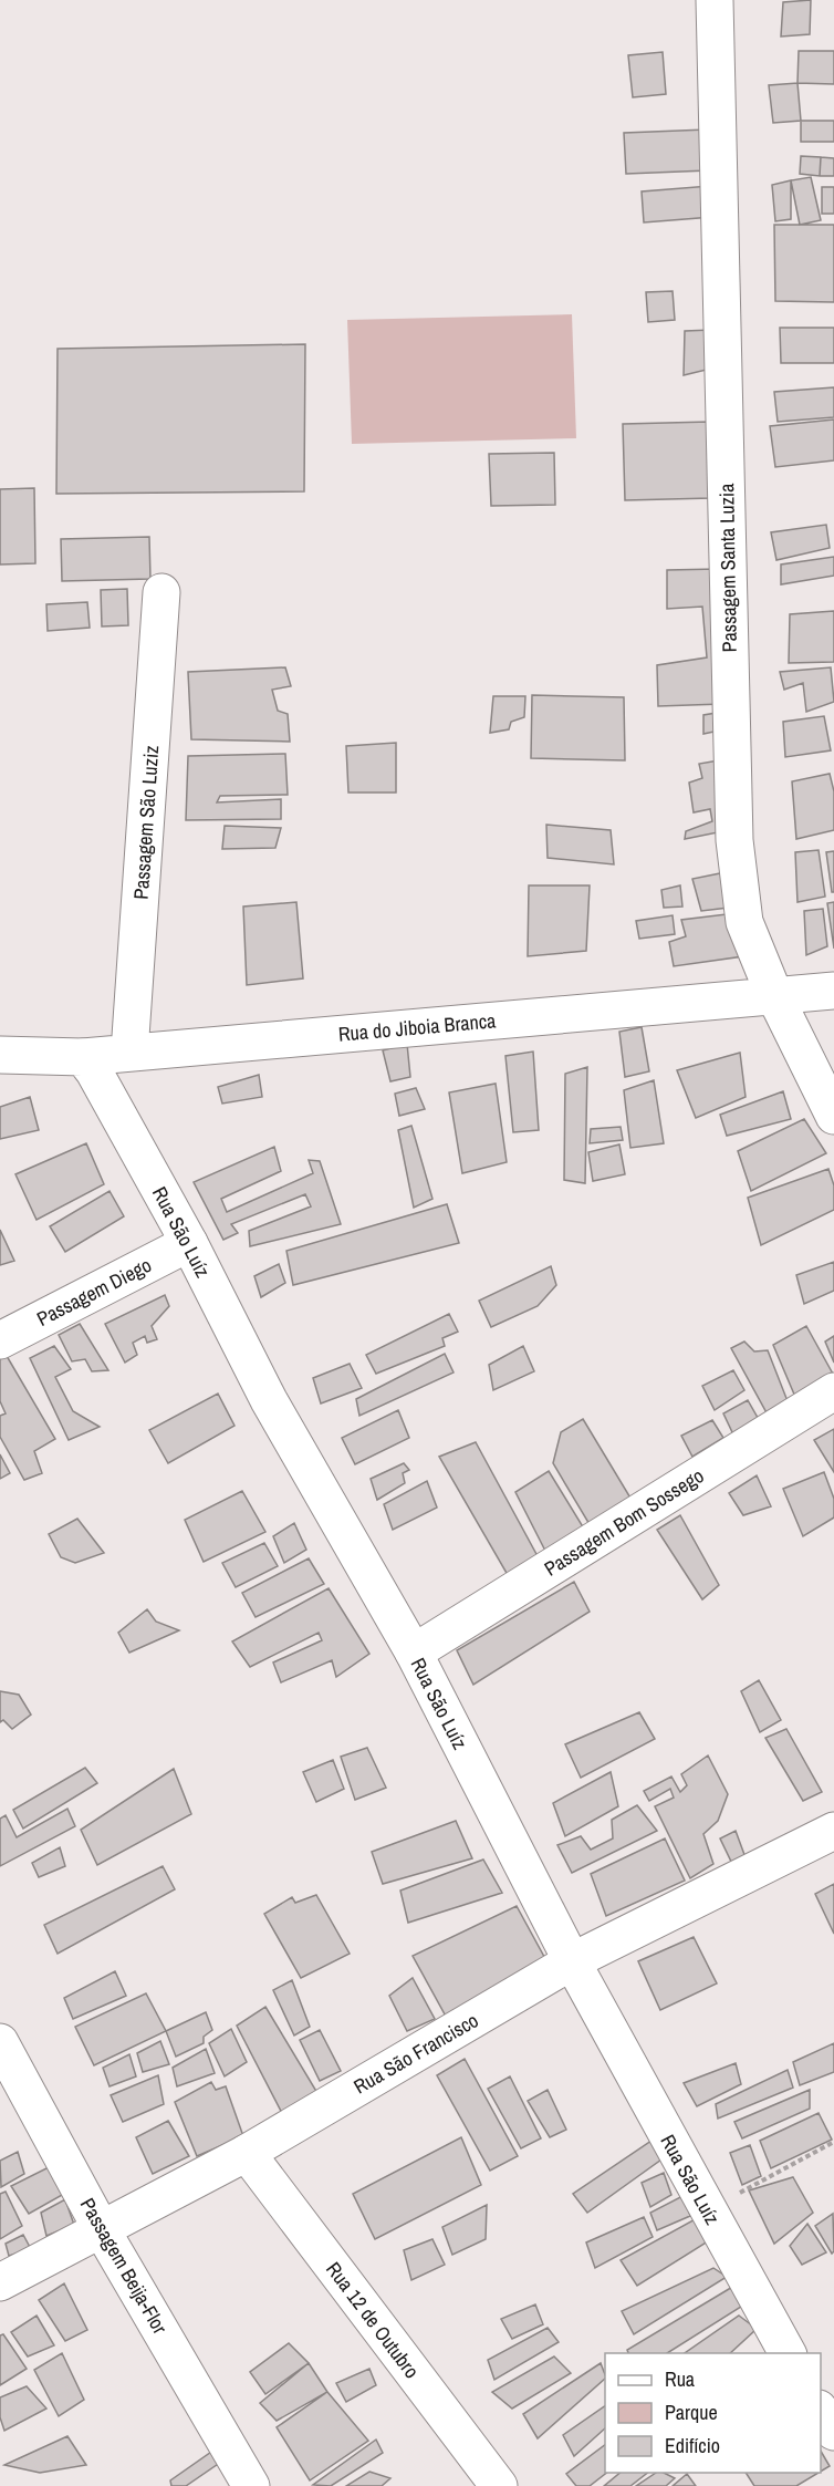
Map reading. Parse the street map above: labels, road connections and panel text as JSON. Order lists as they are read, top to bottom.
{
  "streets": {
    "street": [
      "Passagem Santa Luzia",
      "Passagem São Luziz",
      "Rua do Jiboia Branca",
      "Rua São Luíz",
      "Passagem Diego",
      "Passagem Bom Sossego",
      "Rua São Francisco",
      "Passagem Beija-Flor",
      "Rua 12 de Outubro"
    ]
  },
  "crossings": [
    ["Passagem Santa Luzia", "Rua do Jiboia Branca"],
    ["Passagem São Luziz", "Rua do Jiboia Branca"],
    ["Rua do Jiboia Branca", "Rua São Luíz"],
    ["Rua São Luíz", "Passagem Diego"],
    ["Rua São Luíz", "Passagem Bom Sossego"],
    ["Rua São Luíz", "Rua São Francisco"],
    ["Rua São Francisco", "Passagem Beija-Flor"],
    ["Rua São Francisco", "Rua 12 de Outubro"]
  ],
  "legend": ["Rua", "Parque", "Edifício"]
}
